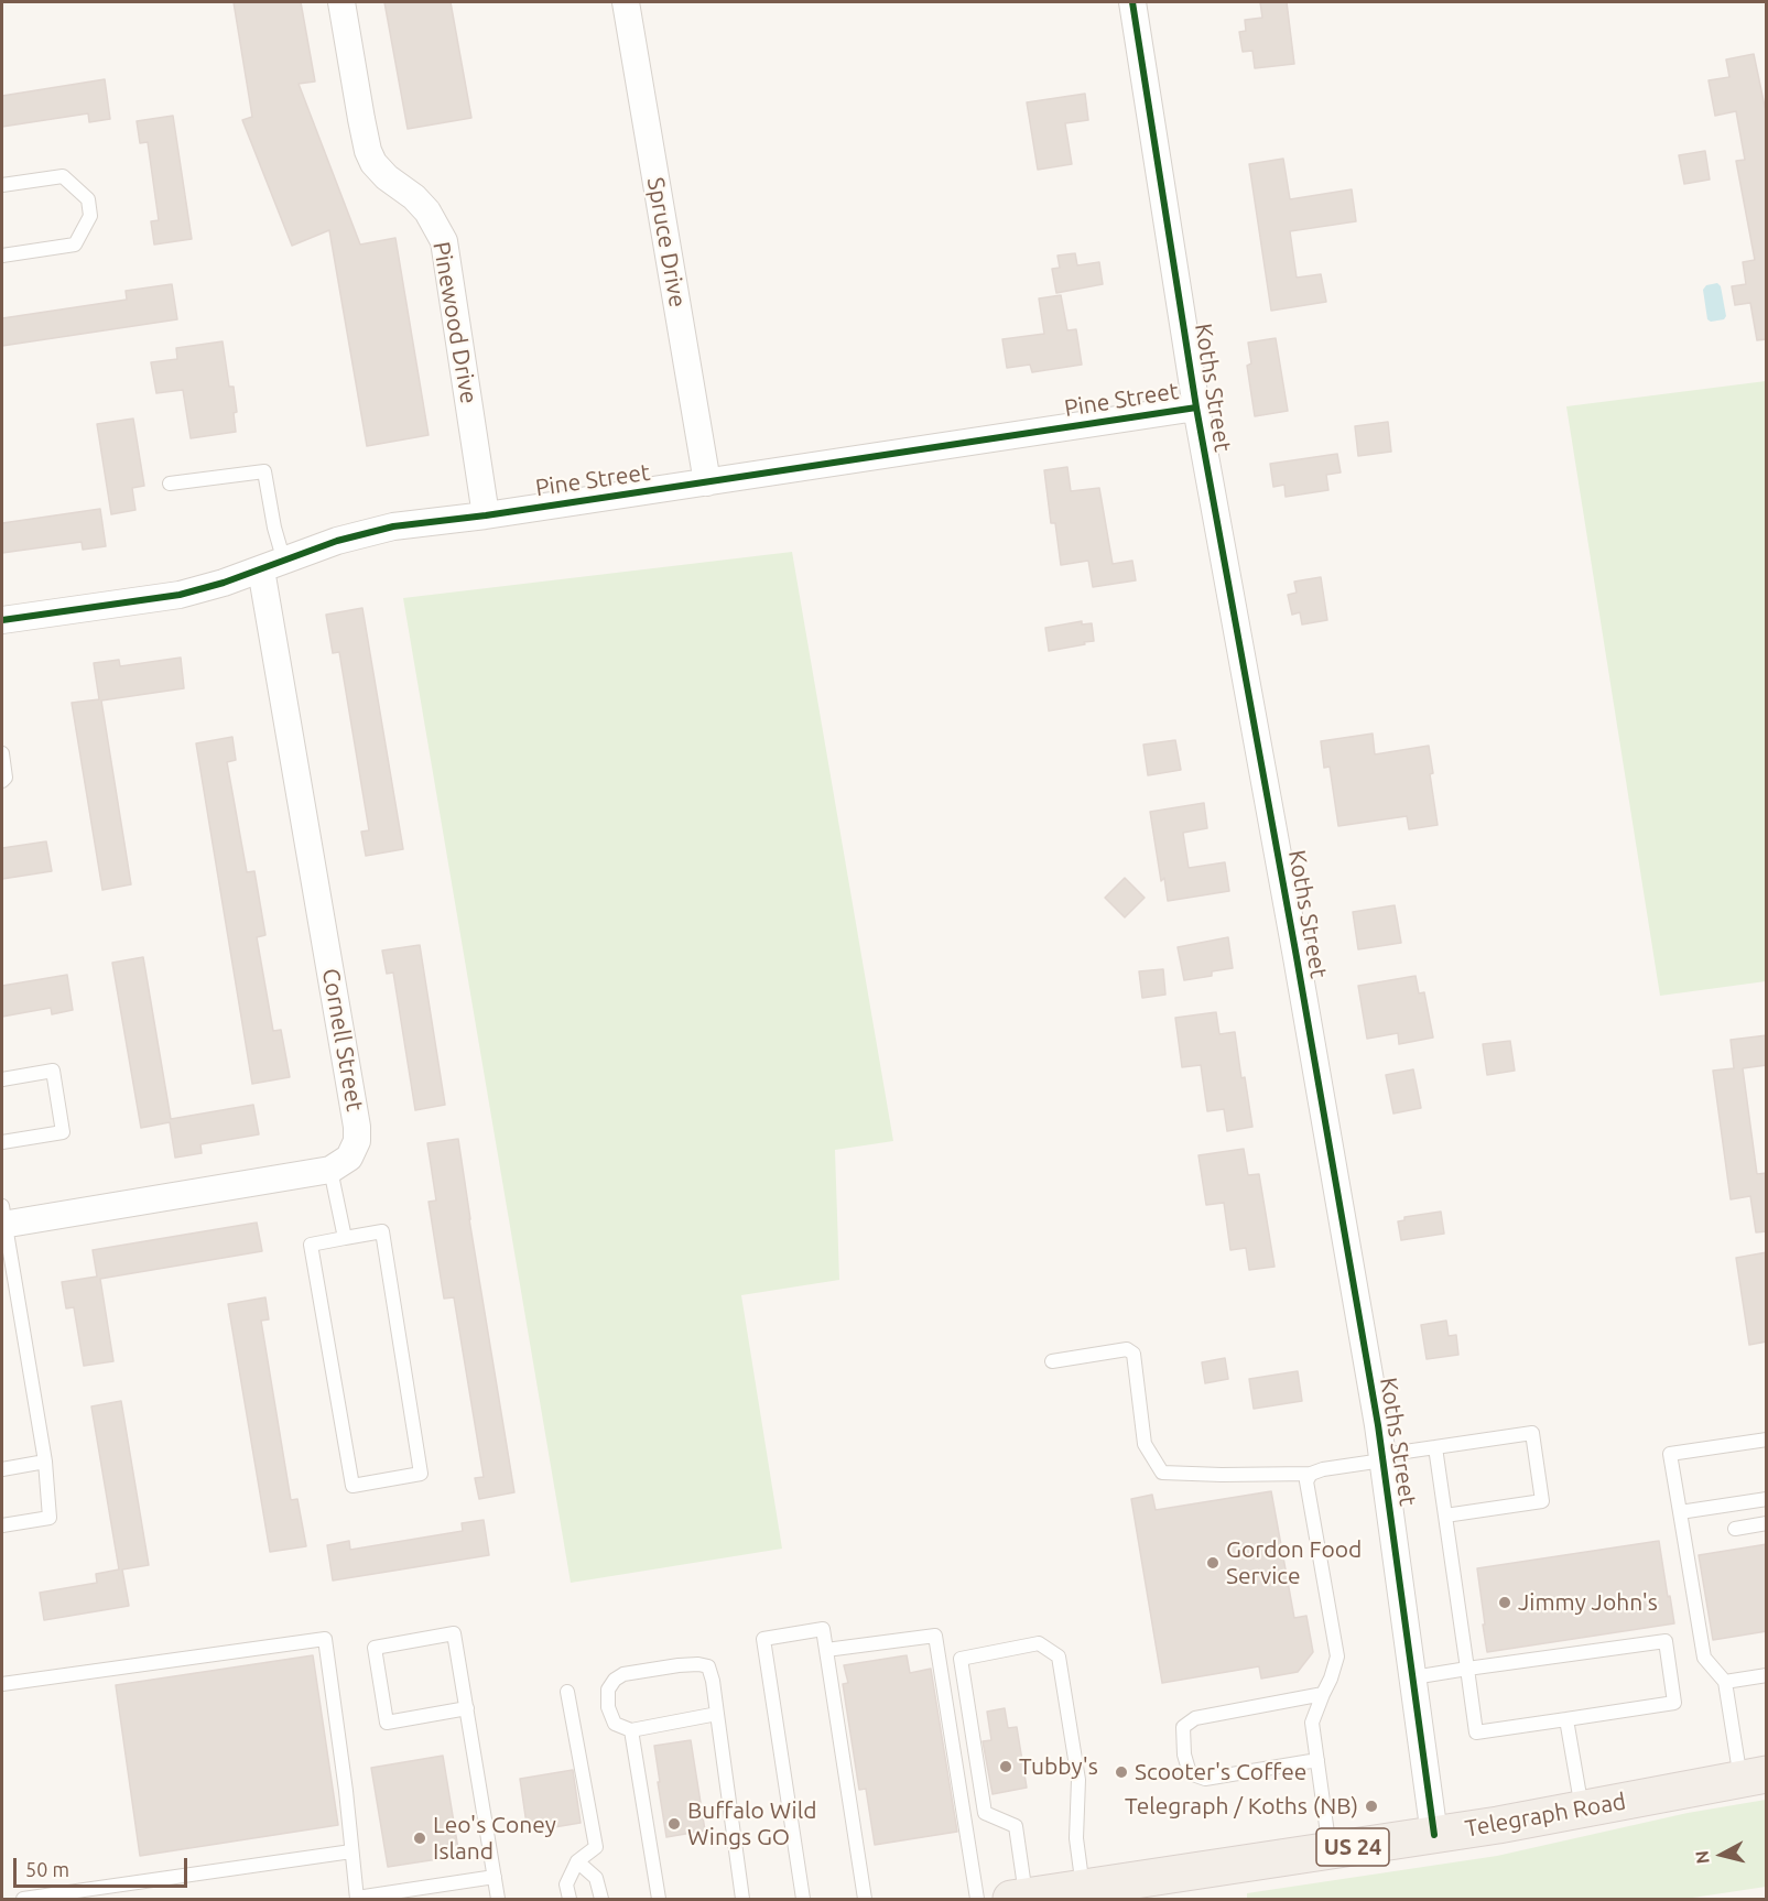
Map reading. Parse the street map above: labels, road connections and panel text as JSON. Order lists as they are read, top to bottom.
{
  "streets": {
    "main road": ["Telegraph Road", "US 24"],
    "street": [
      "Spruce Drive",
      "Pinewood Drive",
      "Koths Street",
      "Pine Street",
      "Cornell Street"
    ]
  },
  "crossings": [
    ["Spruce Drive", "Pine Street"],
    ["Pinewood Drive", "Pine Street"],
    ["Koths Street", "Pine Street"],
    ["Koths Street", "Telegraph Road"],
    ["Pine Street", "Cornell Street"]
  ],
  "places": [
    "Gordon Food Service",
    "Jimmy John's",
    "Tubby's",
    "Scooter's Coffee",
    "Telegraph / Koths (NB)",
    "Buffalo Wild Wings GO",
    "Leo's Coney Island"
  ],
  "scale_bar": "50 m",
  "north": "left"
}
